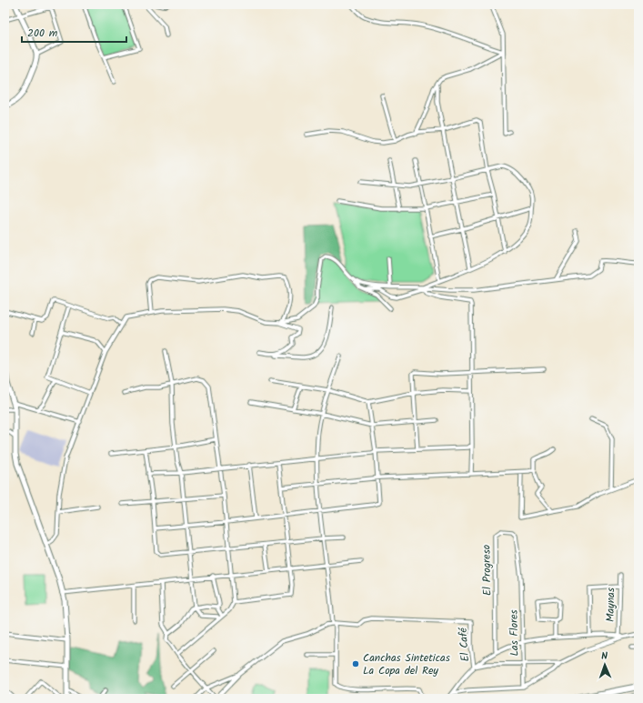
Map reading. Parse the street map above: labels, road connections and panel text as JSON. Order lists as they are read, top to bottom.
{
  "streets": {
    "street": [
      "El Progreso",
      "Maynas",
      "Las Flores",
      "El Café"
    ]
  },
  "crossings": [
    ["El Progreso", "Las Flores"]
  ],
  "places": ["Canchas Sinteticas La Copa del Rey"],
  "scale_bar": "200 m",
  "north": "top"
}
